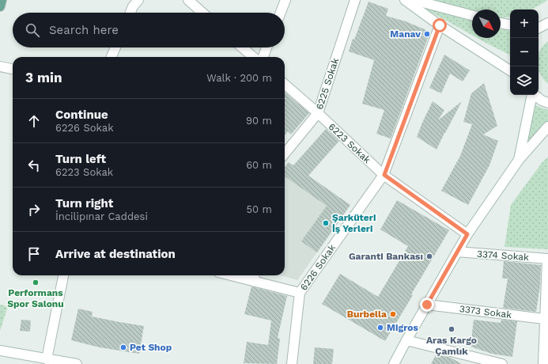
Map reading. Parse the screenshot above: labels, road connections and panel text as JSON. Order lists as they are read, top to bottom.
{
  "streets": {
    "street": [
      "6225 Sokak",
      "6223 Sokak",
      "3374 Sokak",
      "6226 Sokak",
      "3373 Sokak"
    ]
  },
  "crossings": [
    ["6225 Sokak", "6223 Sokak"],
    ["6223 Sokak", "6226 Sokak"]
  ],
  "places": [
    "Manav",
    "Şarküteri İş Yerleri",
    "Garanti Bankası",
    "Performans Spor Salonu",
    "Burbella",
    "Migros",
    "Aras Kargo Çamlık",
    "Pet Shop"
  ],
  "north": "bottom right",
  "page": {
    "map_buttons": ["+", "−"],
    "search": "Search here",
    "heading": ["3 min", "Walk · 200 m"],
    "list": [
      ["Continue", "6226 Sokak", "90 m"],
      ["Turn left", "6223 Sokak", "60 m"],
      ["Turn right", "İncilipınar Caddesi", "50 m"],
      "Arrive at destination"
    ]
  }
}
